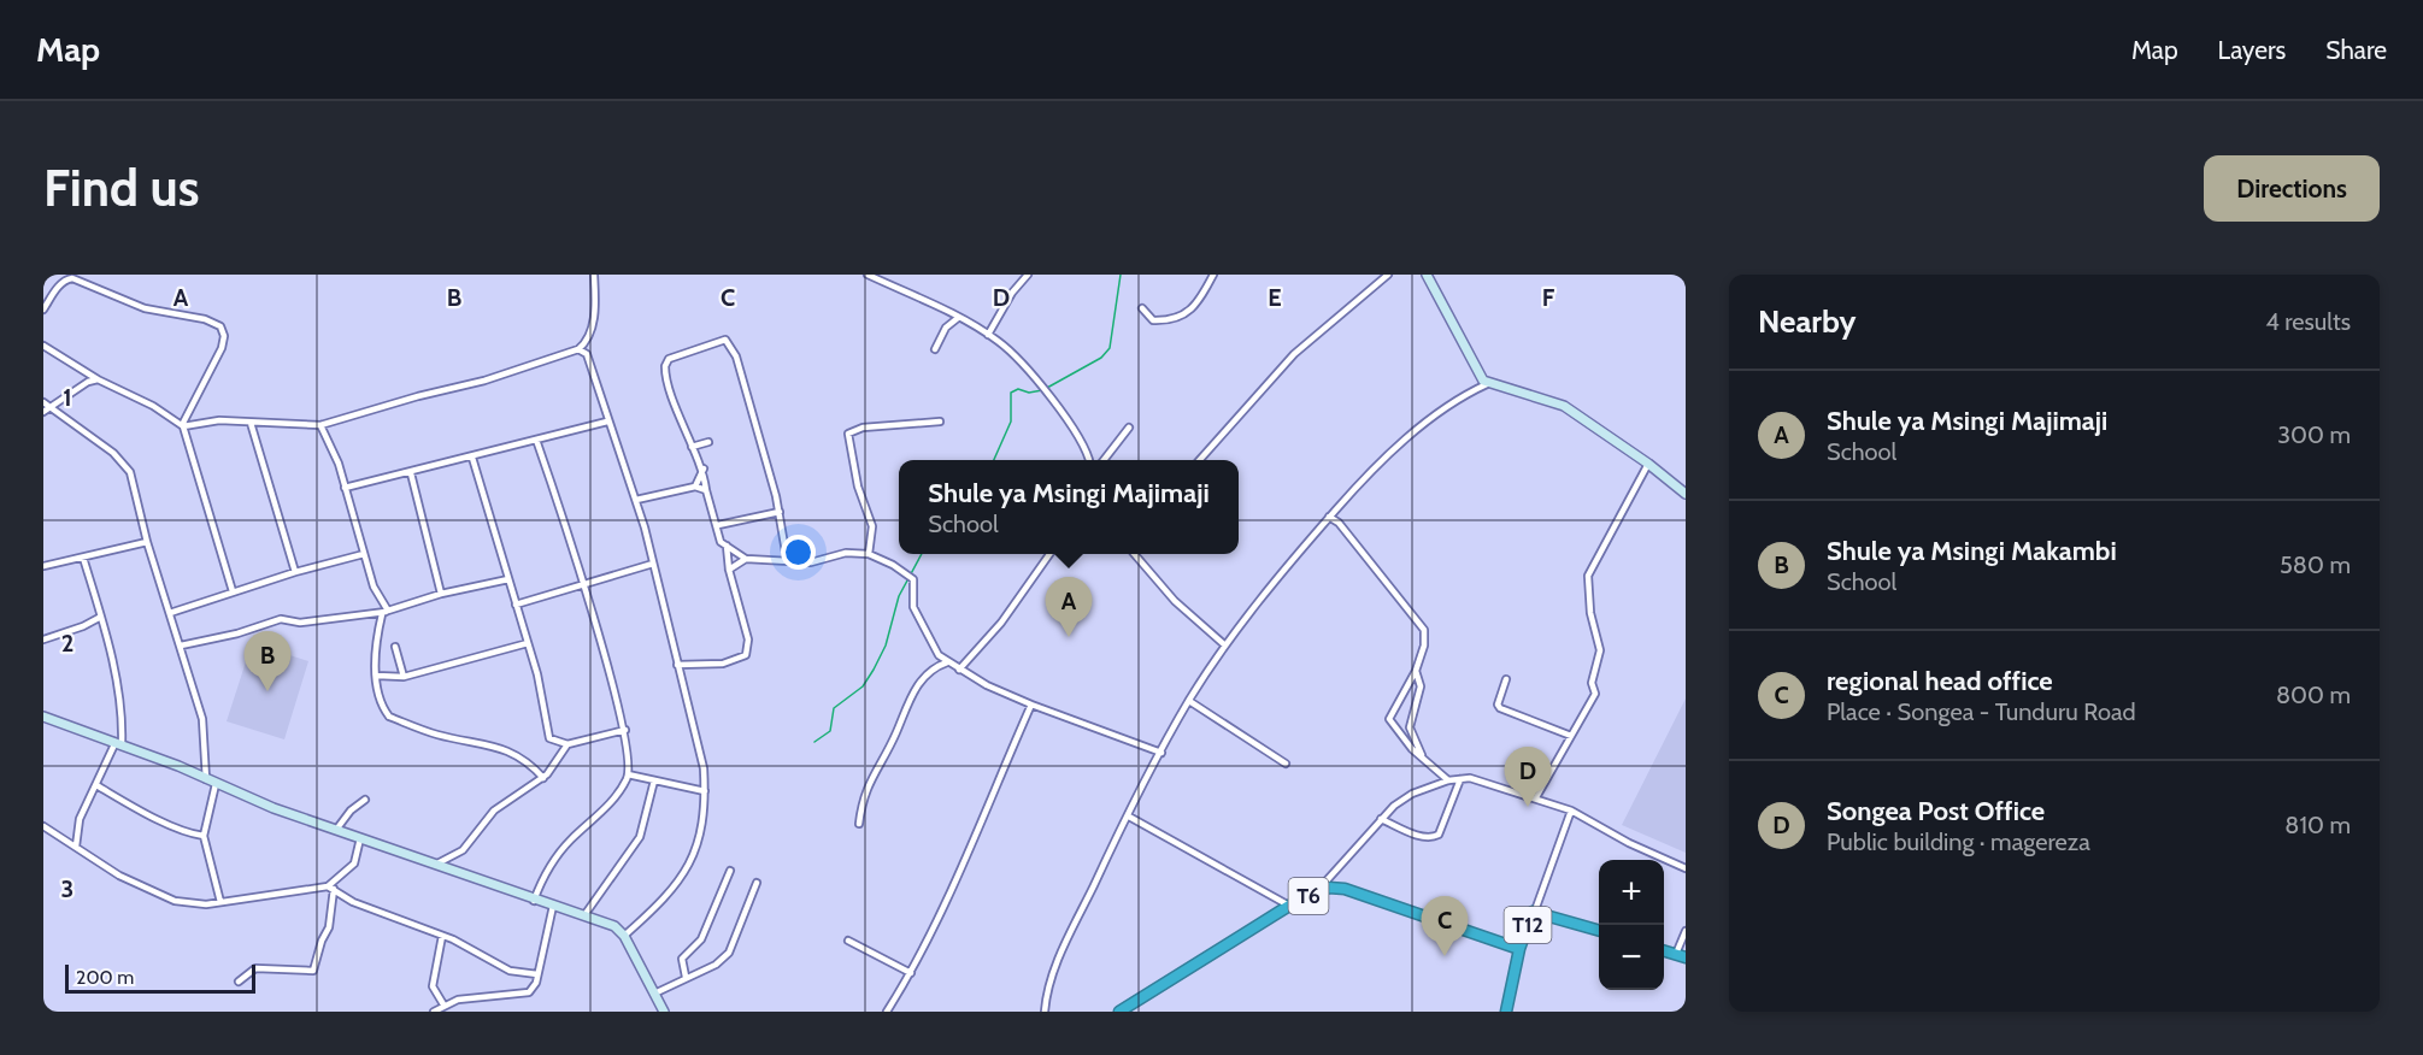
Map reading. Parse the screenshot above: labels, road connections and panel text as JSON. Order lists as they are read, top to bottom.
{
  "streets": {
    "highway": ["T6", "T12"]
  },
  "crossings": [
    ["T6", "T12"]
  ],
  "scale_bar": "200 m",
  "page": {
    "header": "Map",
    "nav": ["Map", "Layers", "Share"],
    "buttons": "Directions",
    "title": "Find us",
    "heading": ["Nearby", "4 results"],
    "list": [
      {
        "mark": "A",
        "name": "Shule ya Msingi Majimaji",
        "note": "School",
        "value": "300 m"
      },
      {
        "mark": "B",
        "name": "Shule ya Msingi Makambi",
        "note": "School",
        "value": "580 m"
      },
      {
        "mark": "C",
        "name": "regional head office",
        "note": "Place · Songea - Tunduru Road",
        "value": "800 m"
      },
      {
        "mark": "D",
        "name": "Songea Post Office",
        "note": "Public building · magereza",
        "value": "810 m"
      }
    ],
    "popup": ["Shule ya Msingi Majimaji", "School"],
    "pins": [
      "A",
      "B",
      "D",
      "C"
    ],
    "map_buttons": ["+", "−"],
    "scale": "200 m"
  },
  "grid": {
    "columns": [
      "A",
      "B",
      "C",
      "D",
      "E",
      "F"
    ],
    "rows": ["1", "2", "3"]
  }
}
